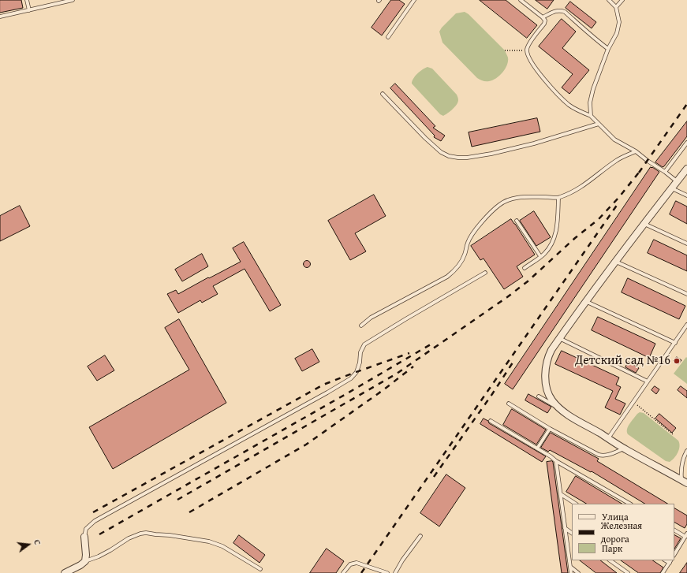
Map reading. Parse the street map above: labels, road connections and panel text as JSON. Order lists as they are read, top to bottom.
{
  "places": ["Детский сад №16"],
  "legend": ["Улица", "Железная дорога", "Парк"],
  "north": "right"
}
